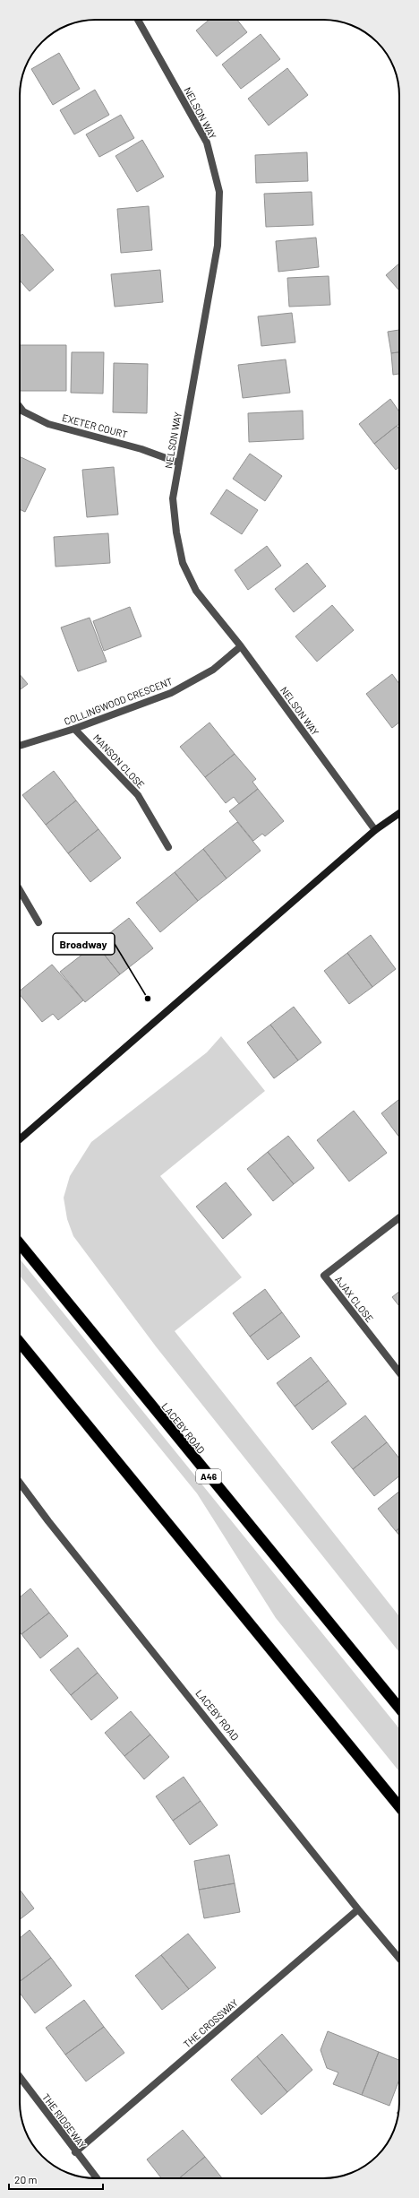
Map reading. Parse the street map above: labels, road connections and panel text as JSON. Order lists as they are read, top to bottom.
{
  "streets": {
    "highway": ["LACEBY ROAD", "A46"],
    "street": [
      "NELSON WAY",
      "EXETER COURT",
      "COLLINGWOOD CRESCENT",
      "MANSON CLOSE",
      "AJAX CLOSE",
      "THE CROSSWAY",
      "THE RIDGEWAY"
    ]
  },
  "crossings": [
    ["NELSON WAY", "EXETER COURT"],
    ["NELSON WAY", "COLLINGWOOD CRESCENT"],
    ["COLLINGWOOD CRESCENT", "MANSON CLOSE"],
    ["LACEBY ROAD", "THE CROSSWAY"],
    ["THE CROSSWAY", "THE RIDGEWAY"]
  ],
  "places": ["Broadway"],
  "scale_bar": "20 m"
}
